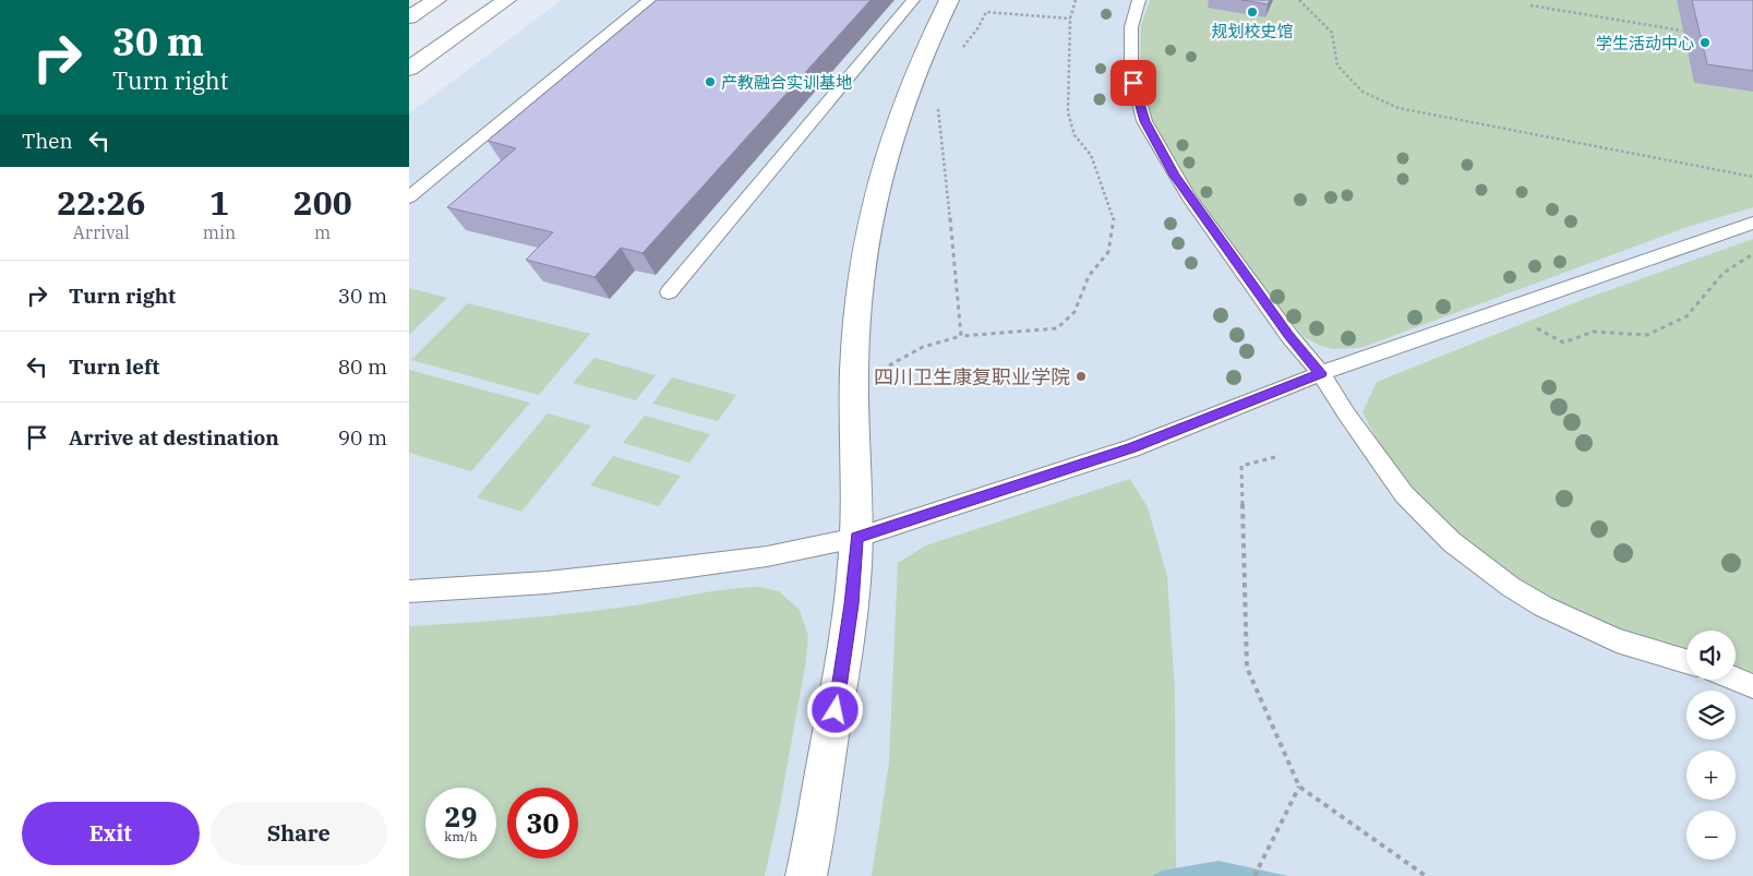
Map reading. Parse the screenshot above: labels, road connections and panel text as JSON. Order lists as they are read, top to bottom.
{
  "places": [
    "规划校史馆",
    "学生活动中心",
    "产教融合实训基地",
    "四川卫生康复职业学院"
  ],
  "page": {
    "turn": ["30 m", "Turn right"],
    "then": "Then",
    "eta": [
      "22:26",
      "Arrival",
      "1",
      "min",
      "200",
      "m"
    ],
    "list": [
      {
        "name": "Turn right",
        "value": "30 m"
      },
      {
        "name": "Turn left",
        "value": "80 m"
      },
      {
        "name": "Arrive at destination",
        "value": "90 m"
      }
    ],
    "map_buttons": ["+", "−"],
    "speed": "29 km/h",
    "limit": "30",
    "buttons": ["Exit", "Share"]
  }
}
